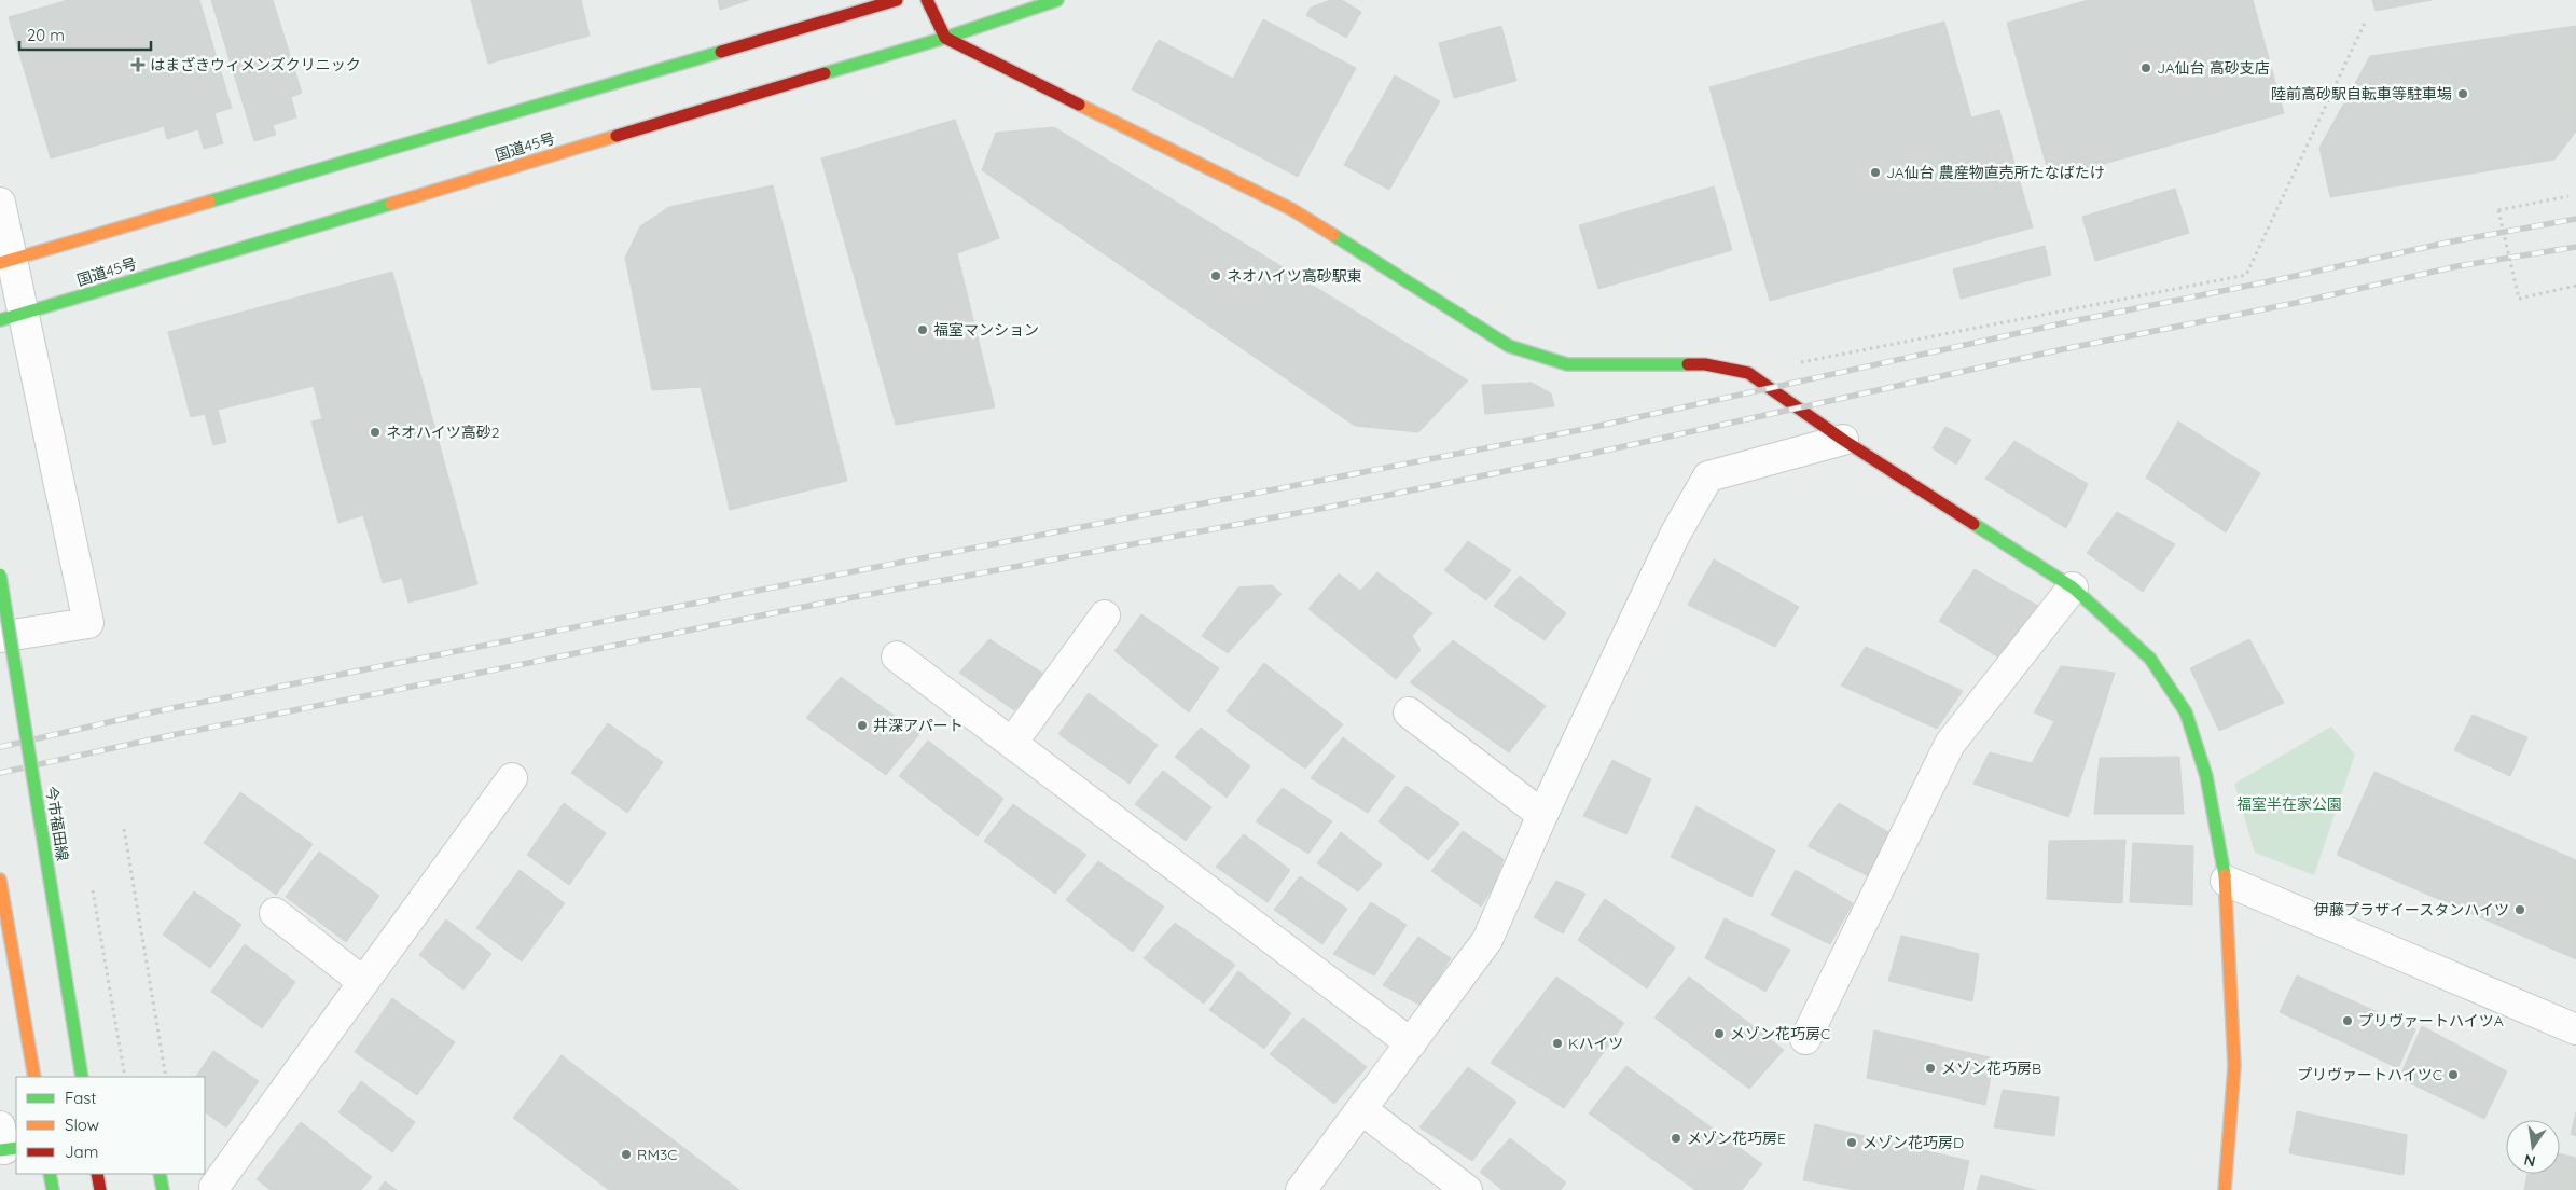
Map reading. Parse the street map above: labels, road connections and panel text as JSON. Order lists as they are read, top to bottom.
{
  "streets": {
    "main road": ["国道45号", "今市福田線"]
  },
  "parks": ["福室半在家公園"],
  "places": {
    "health": ["はまざきウィメンズクリニック"],
    "other": [
      "JA仙台 高砂支店",
      "陸前高砂駅自転車等駐車場",
      "JA仙台 農産物直売所たなばたけ",
      "ネオハイツ高砂駅東",
      "福室マンション",
      "ネオハイツ高砂2",
      "井深アパート",
      "伊藤プラザイースタンハイツ",
      "プリヴァートハイツA",
      "メゾン花巧房C",
      "Kハイツ",
      "メゾン花巧房B",
      "プリヴァートハイツC",
      "メゾン花巧房E",
      "メゾン花巧房D",
      "RM3C"
    ]
  },
  "legend": ["Fast", "Slow", "Jam"],
  "scale_bar": "20 m",
  "north": "bottom"
}
